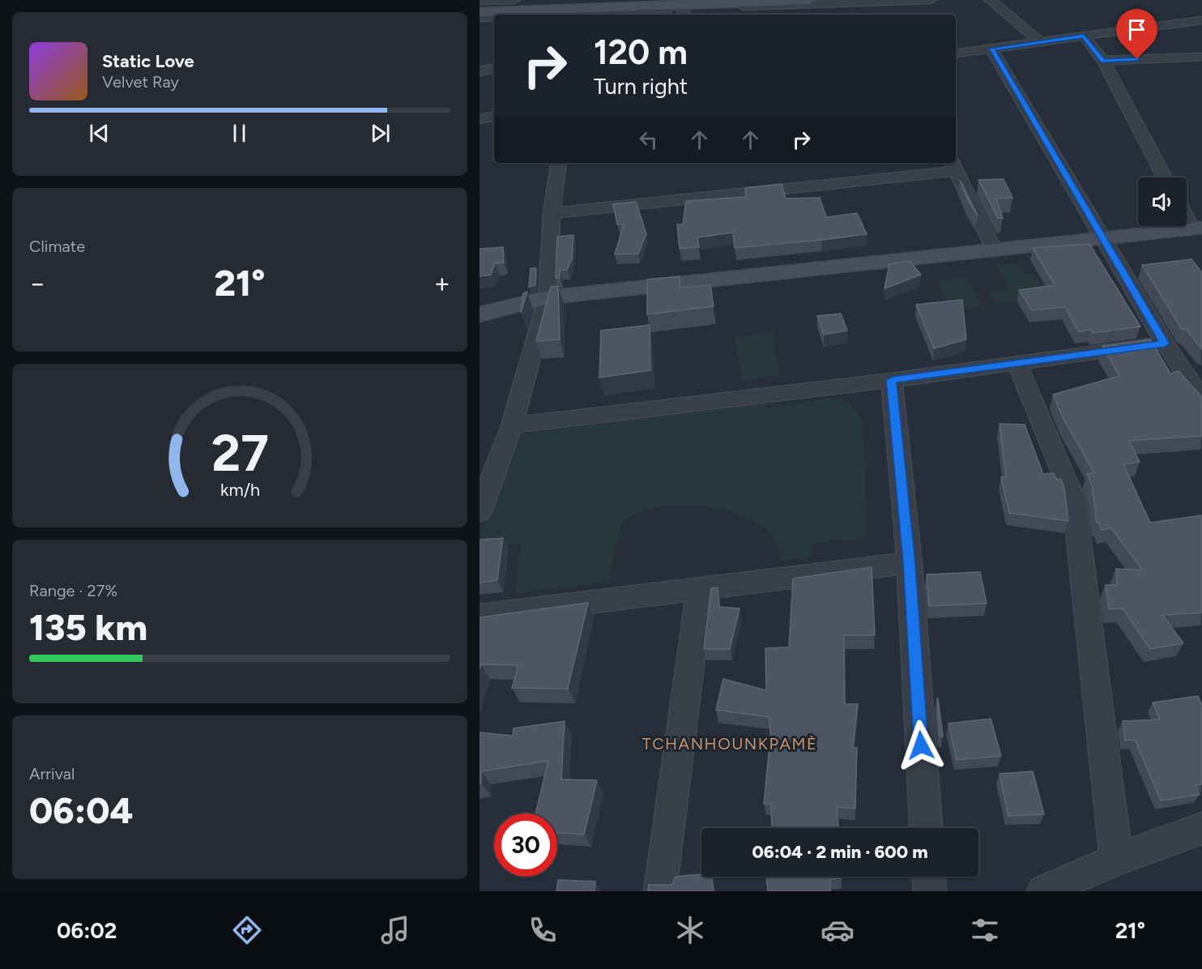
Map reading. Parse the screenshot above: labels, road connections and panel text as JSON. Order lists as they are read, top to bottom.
{
  "districts": ["TCHANHOUNKPAMÈ"],
  "page": {
    "turn": ["120 m", "Turn right"],
    "song": ["Static Love", "Velvet Ray"],
    "tile": [
      "Climate",
      ["Range · 27%", "135 km"],
      ["Arrival", "06:04"]
    ],
    "heat": ["−", "21°", "+"],
    "limit": "30",
    "trip": "06:04 · 2 min · 600 m",
    "tabs": ["06:02", "21°"],
    "gauge": ["27", "km/h"]
  }
}
